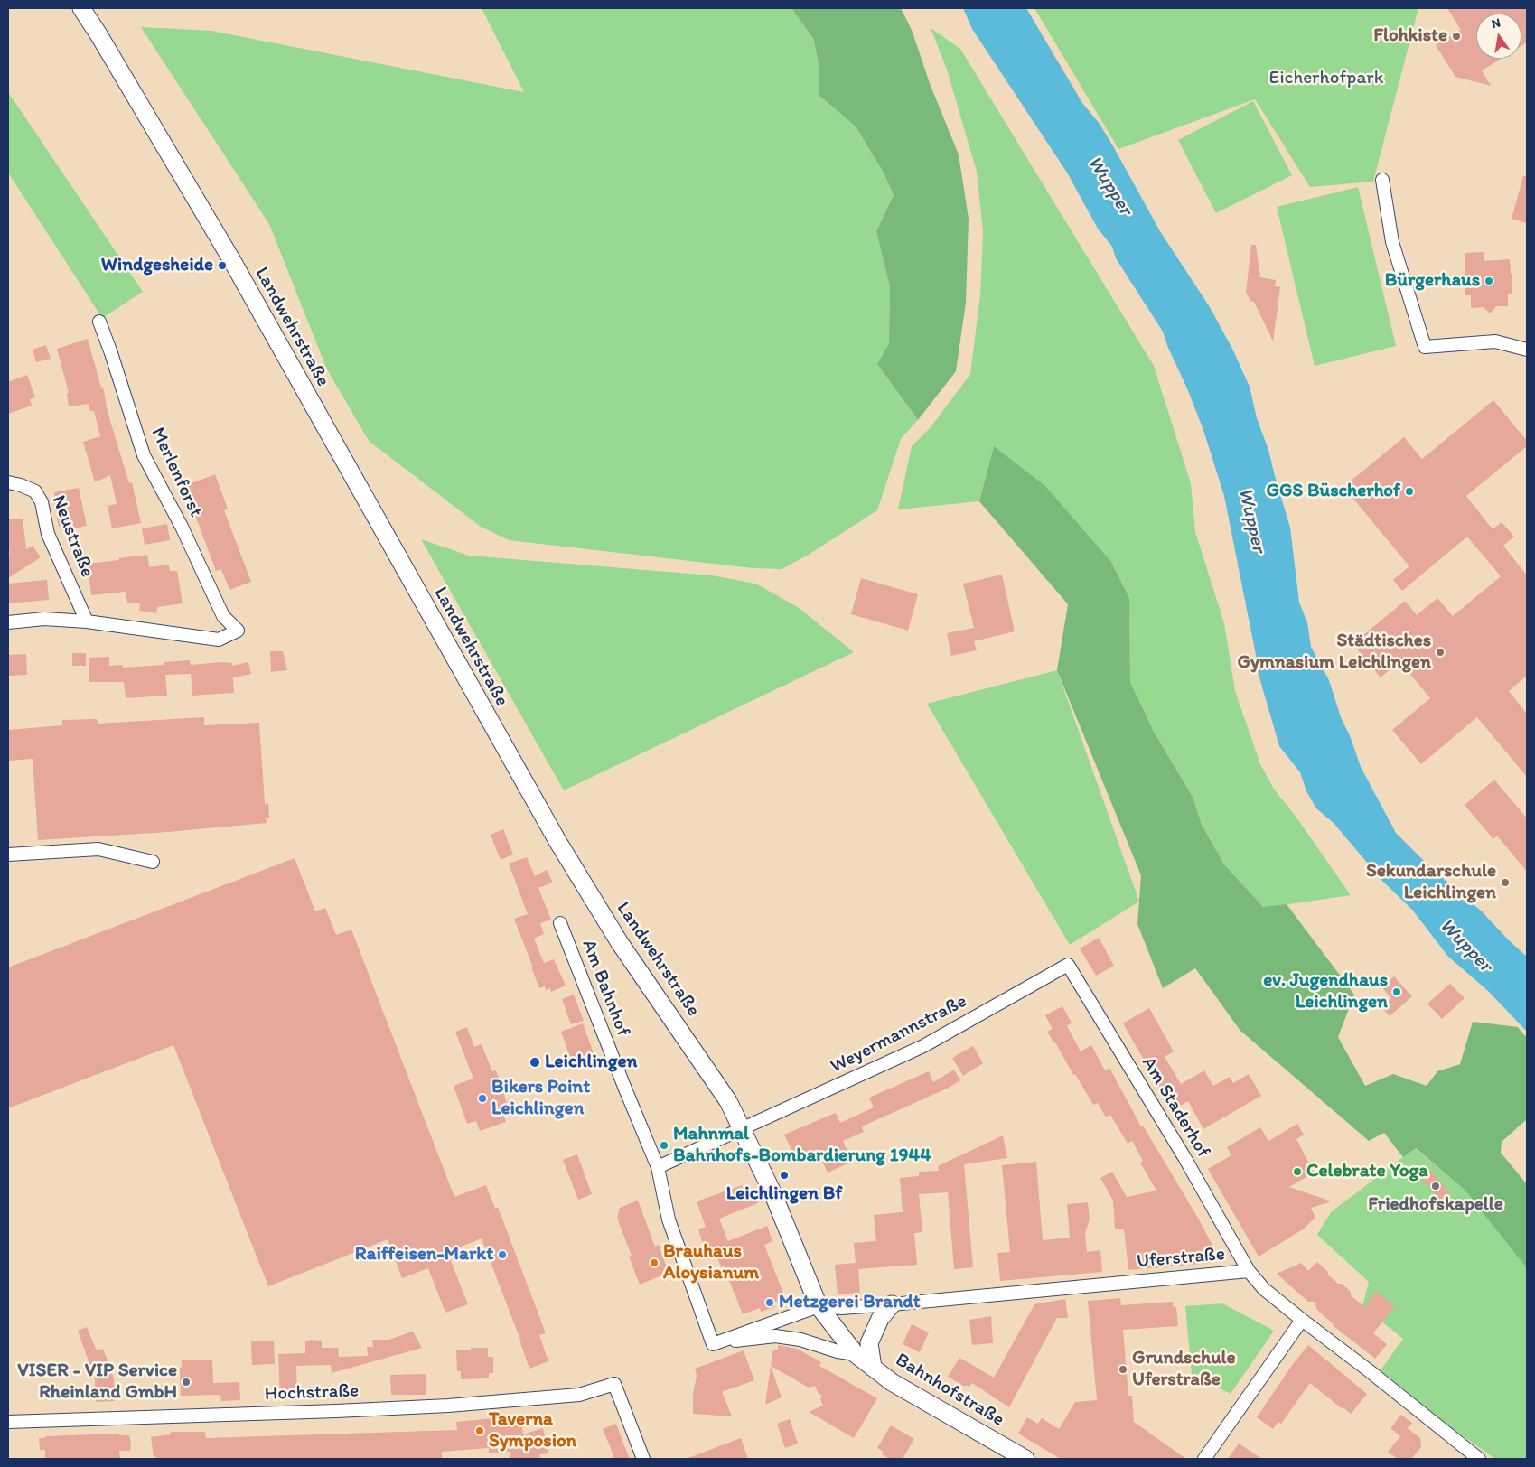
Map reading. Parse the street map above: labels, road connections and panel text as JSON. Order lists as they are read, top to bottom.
{
  "streets": {
    "main road": ["Landwehrstraße", "Bahnhofstraße"],
    "street": [
      "Merlenforst",
      "Neustraße",
      "Am Bahnhof",
      "Weyermannstraße",
      "Am Staderhof",
      "Uferstraße",
      "Hochstraße"
    ]
  },
  "crossings": [
    ["Landwehrstraße", "Weyermannstraße"],
    ["Landwehrstraße", "Uferstraße"],
    ["Landwehrstraße", "Bahnhofstraße"],
    ["Merlenforst", "Neustraße"],
    ["Am Bahnhof", "Bahnhofstraße"],
    ["Weyermannstraße", "Am Staderhof"],
    ["Am Staderhof", "Uferstraße"],
    ["Uferstraße", "Bahnhofstraße"]
  ],
  "water": ["Wupper"],
  "parks": ["Eicherhofpark"],
  "places": [
    "Flohkiste",
    "Windgesheide",
    "Bürgerhaus",
    "GGS Büscherhof",
    "Städtisches Gymnasium Leichlingen",
    "Sekundarschule Leichlingen",
    "ev. Jugendhaus Leichlingen",
    "Leichlingen",
    "Bikers Point Leichlingen",
    "Mahnmal Bahnhofs-Bombardierung 1944",
    "Celebrate Yoga",
    "Leichlingen Bf",
    "Friedhofskapelle",
    "Raiffeisen-Markt",
    "Brauhaus Aloysianum",
    "Metzgerei Brandt",
    "Grundschule Uferstraße",
    "VISER - VIP Service Rheinland GmbH",
    "Taverna Symposion"
  ],
  "north": "top"
}
